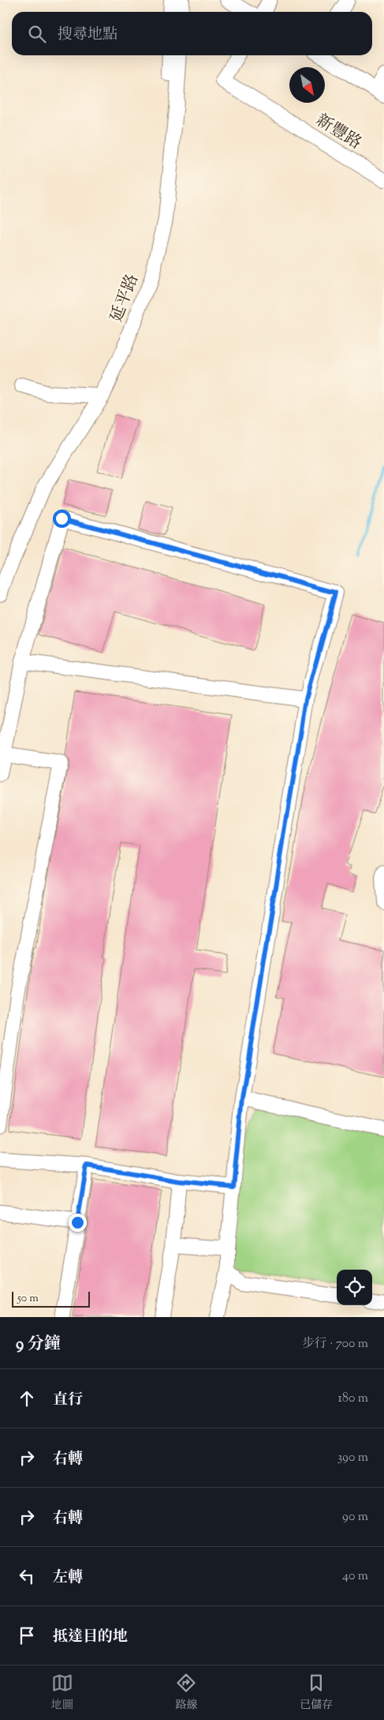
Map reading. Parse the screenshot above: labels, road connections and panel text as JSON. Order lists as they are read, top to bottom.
{
  "streets": {
    "street": ["新豐路", "延平路"]
  },
  "scale_bar": "50 m",
  "north": "bottom right",
  "page": {
    "search": "搜尋地點",
    "scale": "50 m",
    "heading": ["9 分鐘", "步行 · 700 m"],
    "list": [
      ["直行", "180 m"],
      ["右轉", "390 m"],
      ["右轉", "90 m"],
      ["左轉", "40 m"],
      "抵達目的地"
    ],
    "nav": ["地圖", "路線", "已儲存"]
  }
}
